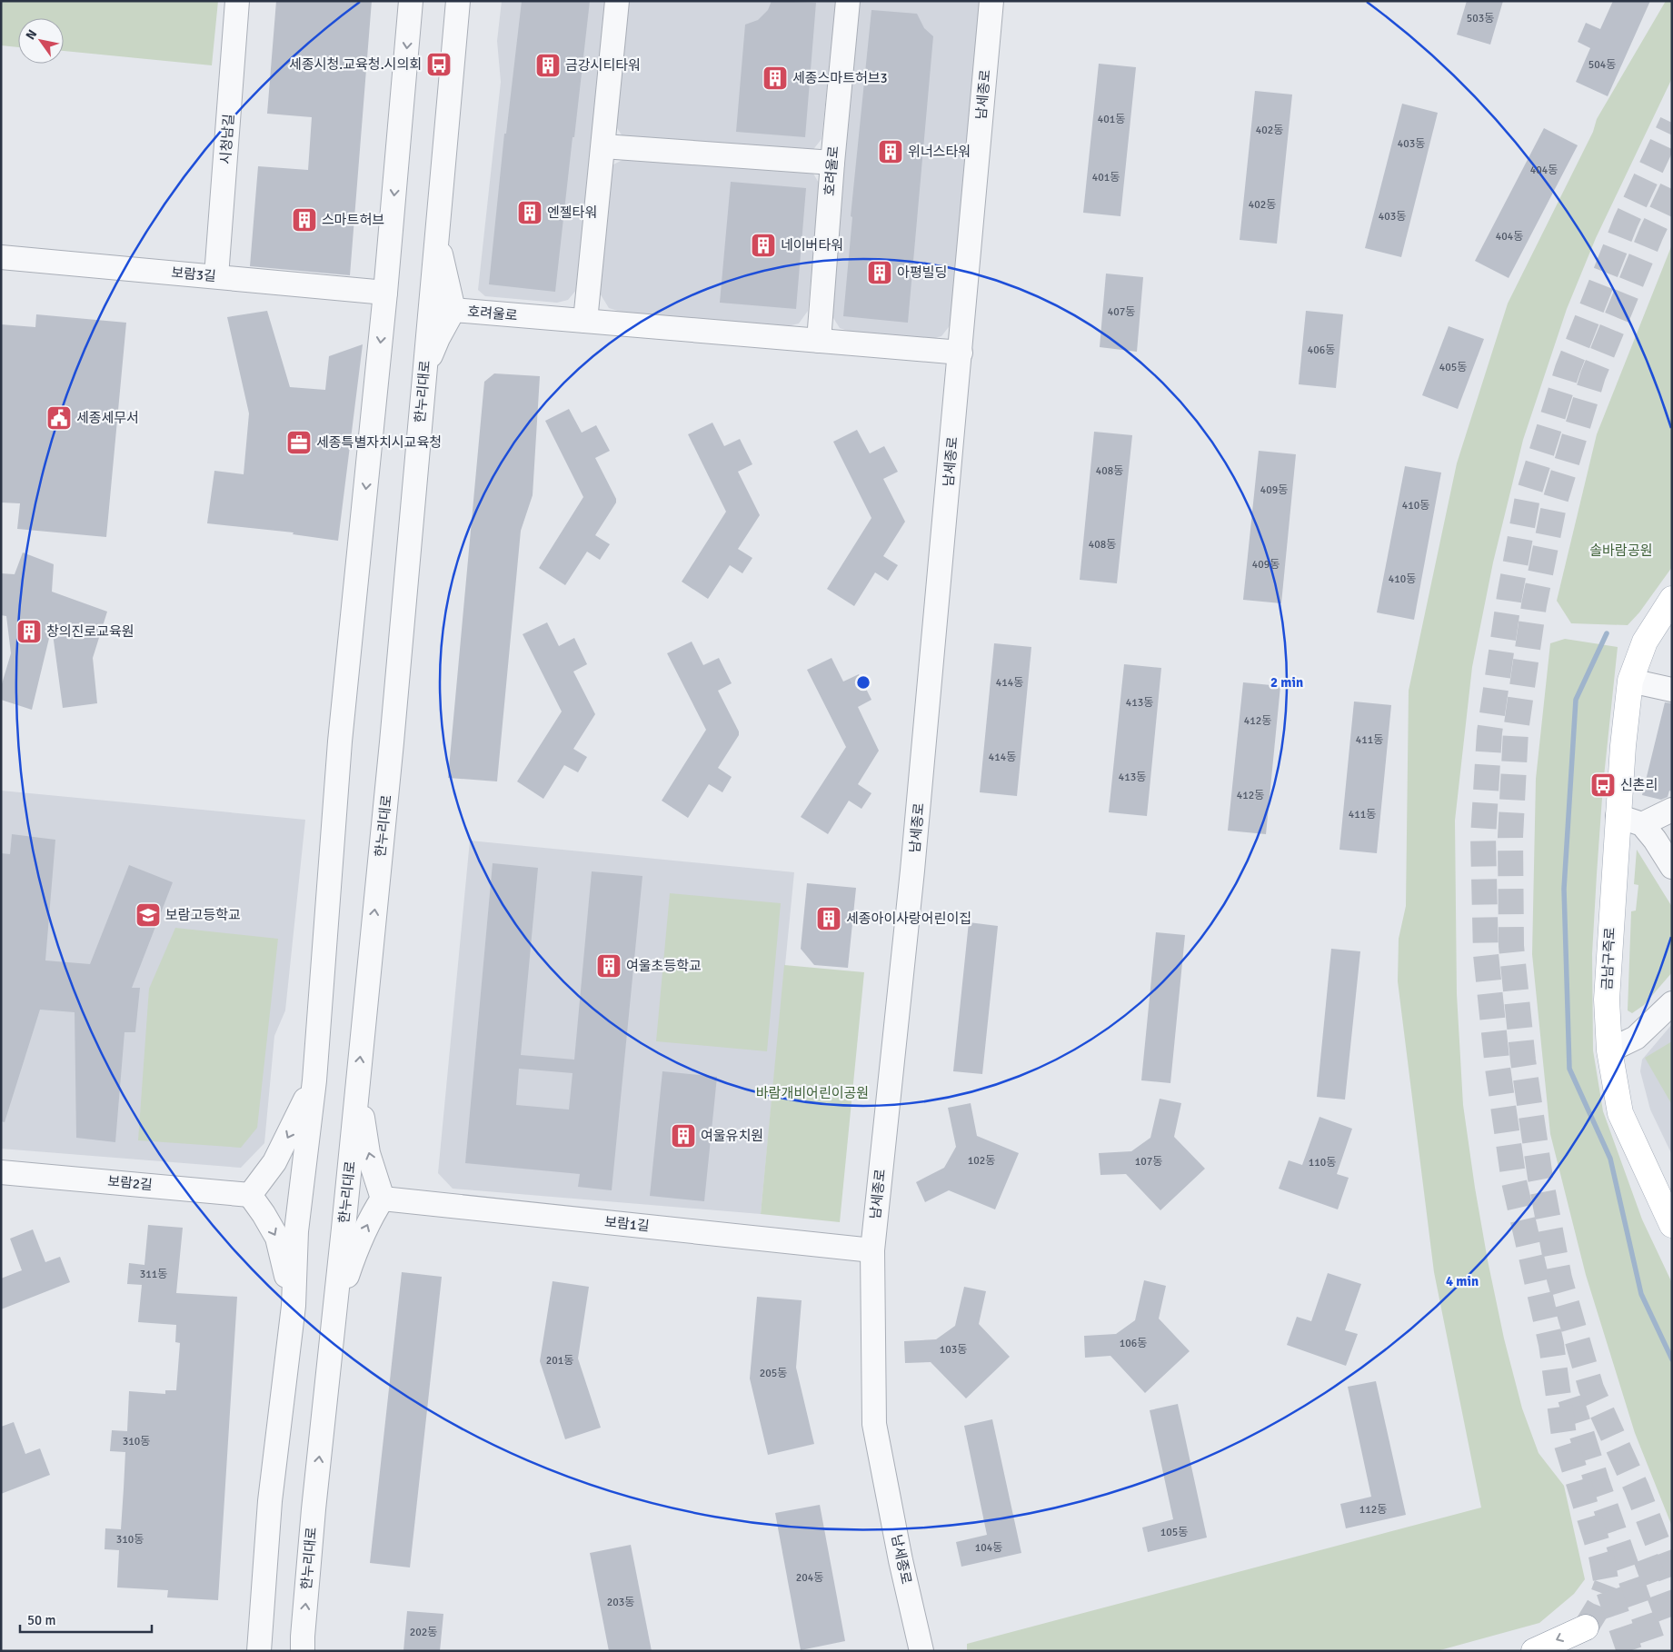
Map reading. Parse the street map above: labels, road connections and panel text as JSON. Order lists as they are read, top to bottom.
{
  "streets": {
    "main road": ["금남구즉로"],
    "street": [
      "남세종로",
      "시청남길",
      "호려울로",
      "보람3길",
      "한누리대로",
      "보람2길",
      "보람1길"
    ]
  },
  "crossings": [
    ["남세종로", "호려울로"],
    ["남세종로", "보람1길"],
    ["시청남길", "보람3길"]
  ],
  "parks": ["솔바람공원", "바람개비어린이공원"],
  "places": {
    "bus stop": ["세종시청.교육청.시의회", "신촌리"],
    "building": [
      "금강시티타워",
      "세종스마트허브3",
      "위너스타워",
      "엔젤타워",
      "스마트허브",
      "네이버타워",
      "아평빌딩",
      "창의진로교육원",
      "세종아이사랑어린이집",
      "여울초등학교",
      "여울유치원"
    ],
    "public building": ["세종세무서"],
    "office": ["세종특별자치시교육청"],
    "school or university": ["보람고등학교"]
  },
  "house_numbers": [
    "503동",
    "504동",
    "401동",
    "402동",
    "403동",
    "404동",
    "401동",
    "402동",
    "403동",
    "404동",
    "407동",
    "406동",
    "405동",
    "408동",
    "409동",
    "410동",
    "408동",
    "409동",
    "410동",
    "414동",
    "413동",
    "412동",
    "411동",
    "414동",
    "413동",
    "412동",
    "411동",
    "102동",
    "107동",
    "110동",
    "311동",
    "106동",
    "103동",
    "201동",
    "205동",
    "310동",
    "112동",
    "105동",
    "310동",
    "104동",
    "204동",
    "203동",
    "202동"
  ],
  "scale_bar": "50 m",
  "north": "top left",
  "rings": ["2 min", "4 min"]
}
